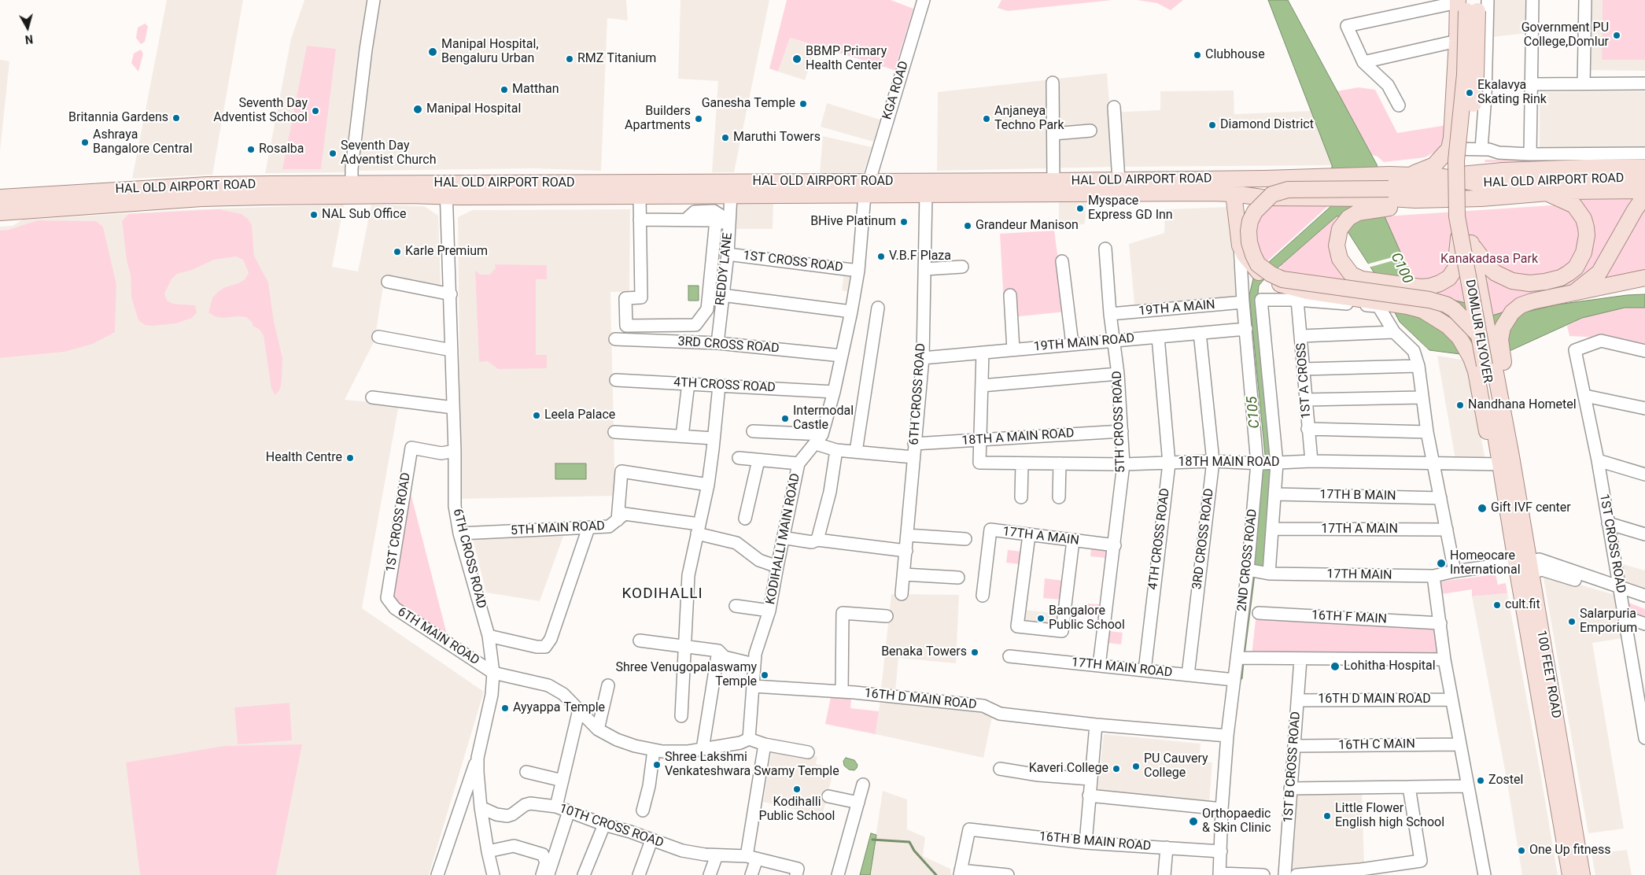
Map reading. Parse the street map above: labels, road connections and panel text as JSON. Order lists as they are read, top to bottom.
{
  "streets": {
    "main road": ["HAL OLD AIRPORT ROAD", "DOMLUR FLYOVER", "100 FEET ROAD"],
    "street": [
      "KGA ROAD",
      "1ST CROSS ROAD",
      "REDDY LANE",
      "19TH A MAIN",
      "19TH MAIN ROAD",
      "3RD CROSS ROAD",
      "1ST A CROSS",
      "4TH CROSS ROAD",
      "6TH CROSS ROAD",
      "5TH CROSS ROAD",
      "18TH A MAIN ROAD",
      "18TH MAIN ROAD",
      "17TH B MAIN",
      "5TH MAIN ROAD",
      "17TH A MAIN",
      "KODIHALLI MAIN ROAD",
      "2ND CROSS ROAD",
      "17TH MAIN",
      "16TH F MAIN",
      "6TH MAIN ROAD",
      "17TH MAIN ROAD",
      "16TH D MAIN ROAD",
      "16TH C MAIN",
      "1ST B CROSS ROAD",
      "10TH CROSS ROAD",
      "16TH B MAIN ROAD"
    ]
  },
  "crossings": [
    ["KGA ROAD", "HAL OLD AIRPORT ROAD"],
    ["KGA ROAD", "KODIHALLI MAIN ROAD"],
    ["HAL OLD AIRPORT ROAD", "REDDY LANE"],
    ["HAL OLD AIRPORT ROAD", "6TH CROSS ROAD"],
    ["HAL OLD AIRPORT ROAD", "KODIHALLI MAIN ROAD"],
    ["1ST CROSS ROAD", "REDDY LANE"],
    ["1ST CROSS ROAD", "6TH CROSS ROAD"],
    ["1ST CROSS ROAD", "KODIHALLI MAIN ROAD"],
    ["1ST CROSS ROAD", "6TH MAIN ROAD"],
    ["REDDY LANE", "3RD CROSS ROAD"],
    ["19TH A MAIN", "5TH CROSS ROAD"],
    ["19TH A MAIN", "2ND CROSS ROAD"],
    ["DOMLUR FLYOVER", "18TH MAIN ROAD"],
    ["DOMLUR FLYOVER", "100 FEET ROAD"],
    ["19TH MAIN ROAD", "3RD CROSS ROAD"],
    ["19TH MAIN ROAD", "4TH CROSS ROAD"],
    ["19TH MAIN ROAD", "6TH CROSS ROAD"],
    ["19TH MAIN ROAD", "5TH CROSS ROAD"],
    ["19TH MAIN ROAD", "2ND CROSS ROAD"],
    ["3RD CROSS ROAD", "18TH MAIN ROAD"],
    ["3RD CROSS ROAD", "KODIHALLI MAIN ROAD"],
    ["3RD CROSS ROAD", "17TH MAIN ROAD"],
    ["1ST A CROSS", "18TH MAIN ROAD"],
    ["4TH CROSS ROAD", "18TH MAIN ROAD"],
    ["4TH CROSS ROAD", "KODIHALLI MAIN ROAD"],
    ["4TH CROSS ROAD", "17TH MAIN ROAD"],
    ["6TH CROSS ROAD", "18TH A MAIN ROAD"],
    ["6TH CROSS ROAD", "5TH MAIN ROAD"],
    ["6TH CROSS ROAD", "6TH MAIN ROAD"],
    ["6TH CROSS ROAD", "10TH CROSS ROAD"],
    ["5TH CROSS ROAD", "18TH A MAIN ROAD"],
    ["5TH CROSS ROAD", "18TH MAIN ROAD"],
    ["5TH CROSS ROAD", "17TH A MAIN"],
    ["5TH CROSS ROAD", "17TH MAIN ROAD"],
    ["18TH A MAIN ROAD", "18TH MAIN ROAD"],
    ["18TH MAIN ROAD", "2ND CROSS ROAD"],
    ["18TH MAIN ROAD", "100 FEET ROAD"],
    ["5TH MAIN ROAD", "KODIHALLI MAIN ROAD"],
    ["KODIHALLI MAIN ROAD", "16TH D MAIN ROAD"],
    ["2ND CROSS ROAD", "17TH MAIN"],
    ["2ND CROSS ROAD", "17TH MAIN ROAD"],
    ["2ND CROSS ROAD", "16TH D MAIN ROAD"],
    ["2ND CROSS ROAD", "16TH B MAIN ROAD"],
    ["16TH D MAIN ROAD", "1ST B CROSS ROAD"],
    ["16TH C MAIN", "1ST B CROSS ROAD"]
  ],
  "districts": ["KODIHALLI"],
  "water": ["C100", "C105"],
  "parks": ["Kanakadasa Park"],
  "places": [
    "Government PU College,Domlur",
    "Manipal Hospital, Bengaluru Urban",
    "Clubhouse",
    "RMZ Titanium",
    "BBMP Primary Health Center",
    "Matthan",
    "Ekalavya Skating Rink",
    "Ganesha Temple",
    "Manipal Hospital",
    "Seventh Day Adventist School",
    "Britannia Gardens",
    "Builders Apartments",
    "Anjaneya Techno Park",
    "Diamond District",
    "Maruthi Towers",
    "Ashraya Bangalore Central",
    "Rosalba",
    "Seventh Day Adventist Church",
    "Myspace Express GD Inn",
    "NAL Sub Office",
    "BHive Platinum",
    "Grandeur Manison",
    "Karle Premium",
    "V.B.F Plaza",
    "Nandhana Hometel",
    "Leela Palace",
    "Intermodal Castle",
    "Health Centre",
    "Gift IVF center",
    "Homeocare International",
    "cult.fit",
    "Bangalore Public School",
    "Salarpuria Emporium",
    "Benaka Towers",
    "Lohitha Hospital",
    "Shree Venugopalaswamy Temple",
    "Ayyappa Temple",
    "Shree Lakshmi Venkateshwara Swamy Temple",
    "PU Cauvery College",
    "Kaveri College",
    "Zostel",
    "Kodihalli Public School",
    "Little Flower English high School",
    "Orthopaedic & Skin Clinic",
    "One Up fitness"
  ],
  "north": "bottom"
}
